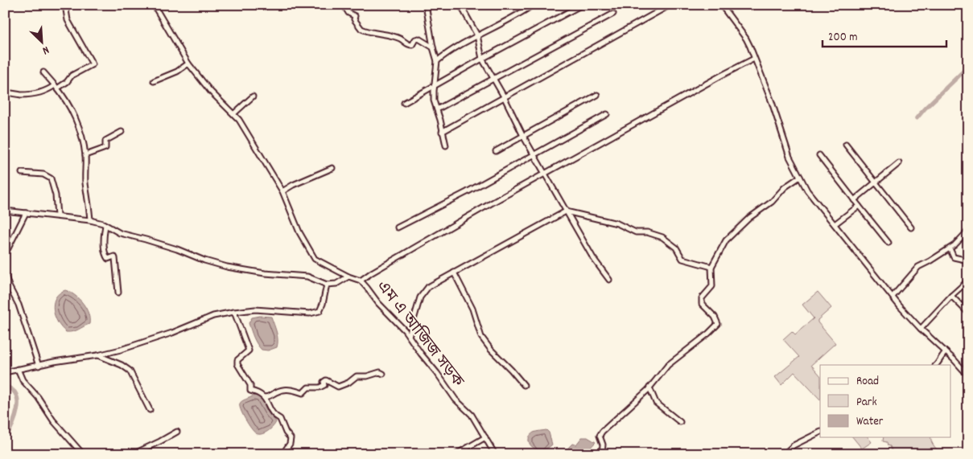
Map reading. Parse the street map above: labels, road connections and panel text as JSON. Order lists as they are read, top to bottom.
{
  "streets": {
    "street": ["এম এ আজিজ সড়ক"]
  },
  "legend": ["Road", "Park", "Water"],
  "scale_bar": "200 m",
  "north": "bottom right"
}
